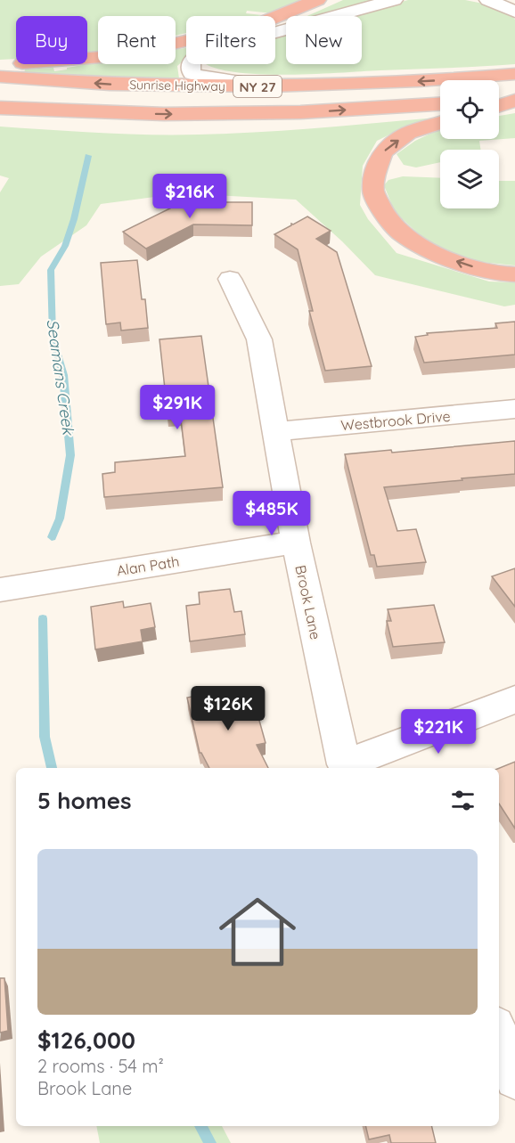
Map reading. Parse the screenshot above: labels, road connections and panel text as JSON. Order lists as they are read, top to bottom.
{
  "streets": {
    "highway": ["Sunrise Highway", "NY 27"],
    "street": ["Westbrook Drive", "Alan Path", "Brook Lane"]
  },
  "crossings": [
    ["Westbrook Drive", "Brook Lane"],
    ["Alan Path", "Brook Lane"]
  ],
  "water": ["Seamans Creek"],
  "page": {
    "chip": [
      "Buy",
      "Rent",
      "Filters",
      "New"
    ],
    "price": [
      "$216K",
      "$291K",
      "$485K",
      "$126K",
      "$221K"
    ],
    "heading": "5 homes",
    "list": [
      {
        "name": "$126,000",
        "note": "2 rooms · 54 m² · Brook Lane"
      }
    ]
  }
}
